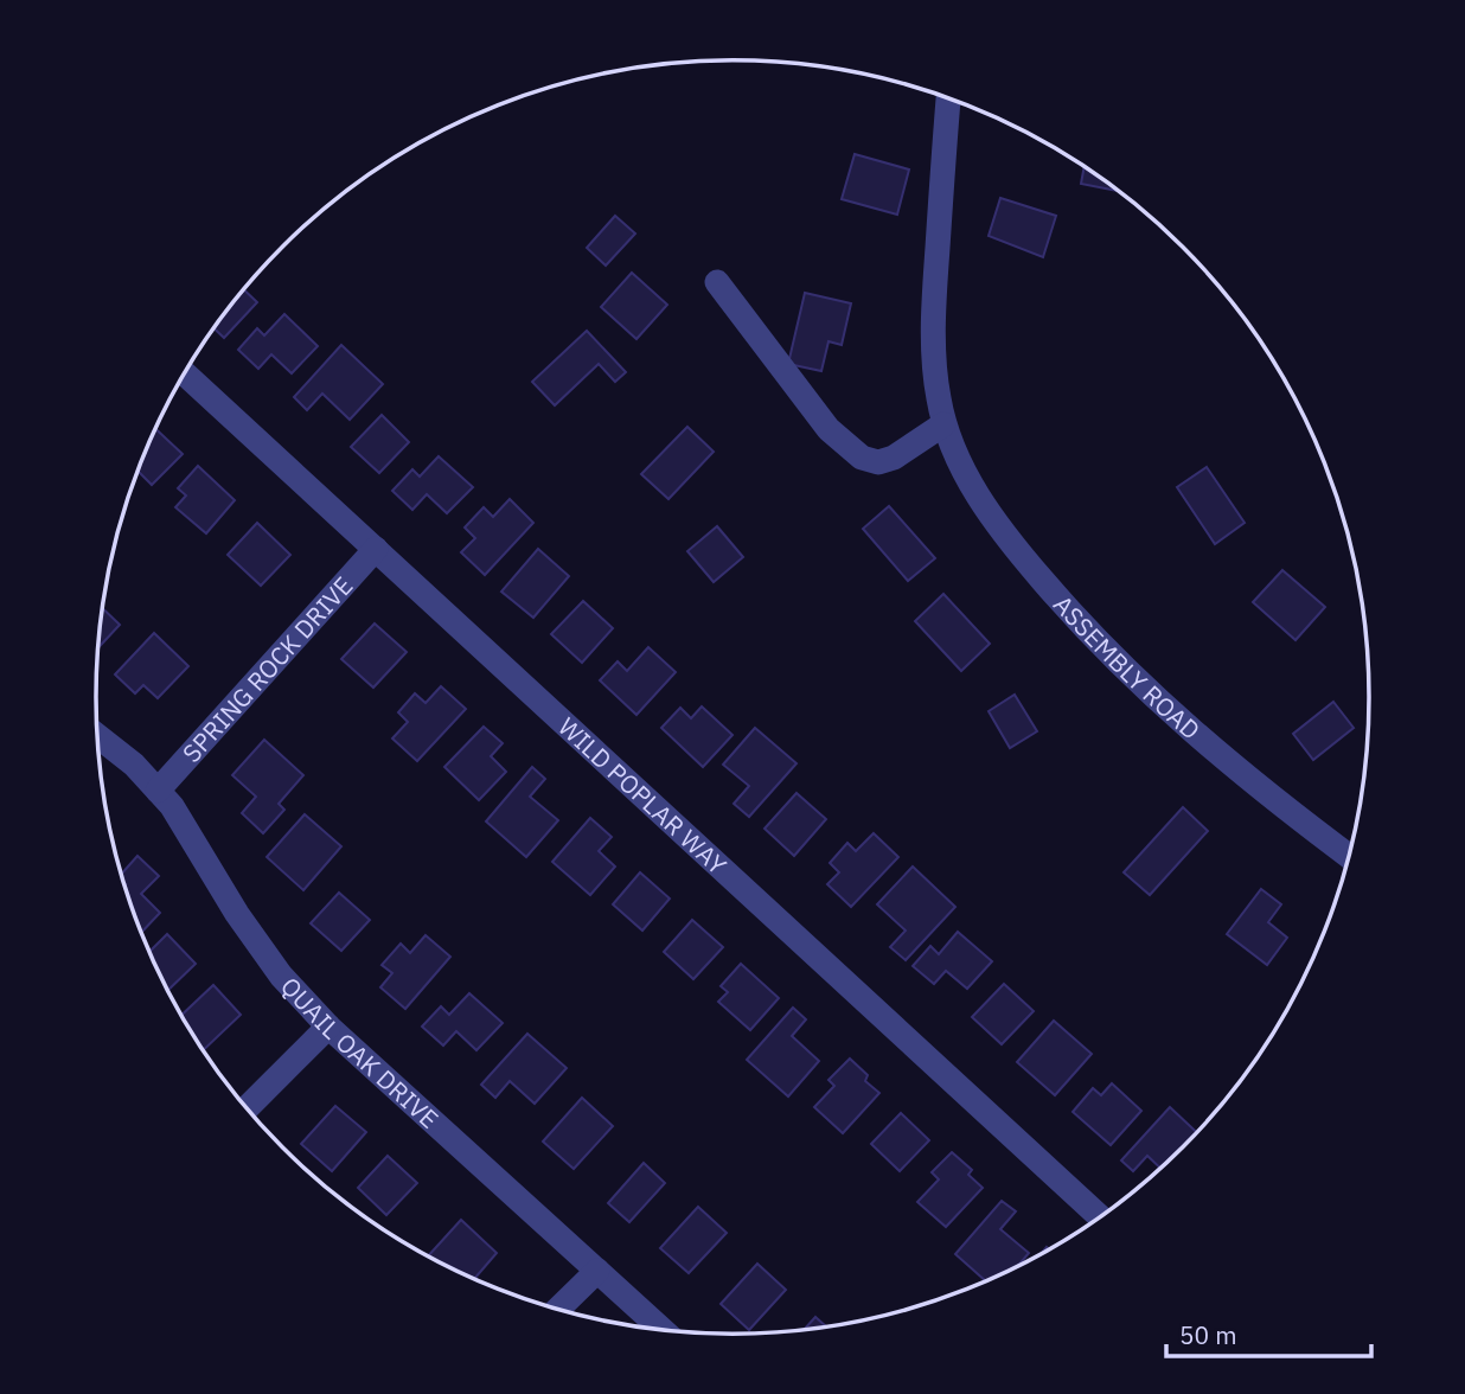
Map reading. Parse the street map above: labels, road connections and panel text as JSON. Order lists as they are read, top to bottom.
{
  "streets": {
    "street": [
      "ASSEMBLY ROAD",
      "SPRING ROCK DRIVE",
      "WILD POPLAR WAY",
      "QUAIL OAK DRIVE"
    ]
  },
  "crossings": [
    ["SPRING ROCK DRIVE", "WILD POPLAR WAY"],
    ["SPRING ROCK DRIVE", "QUAIL OAK DRIVE"]
  ],
  "scale_bar": "50 m"
}
